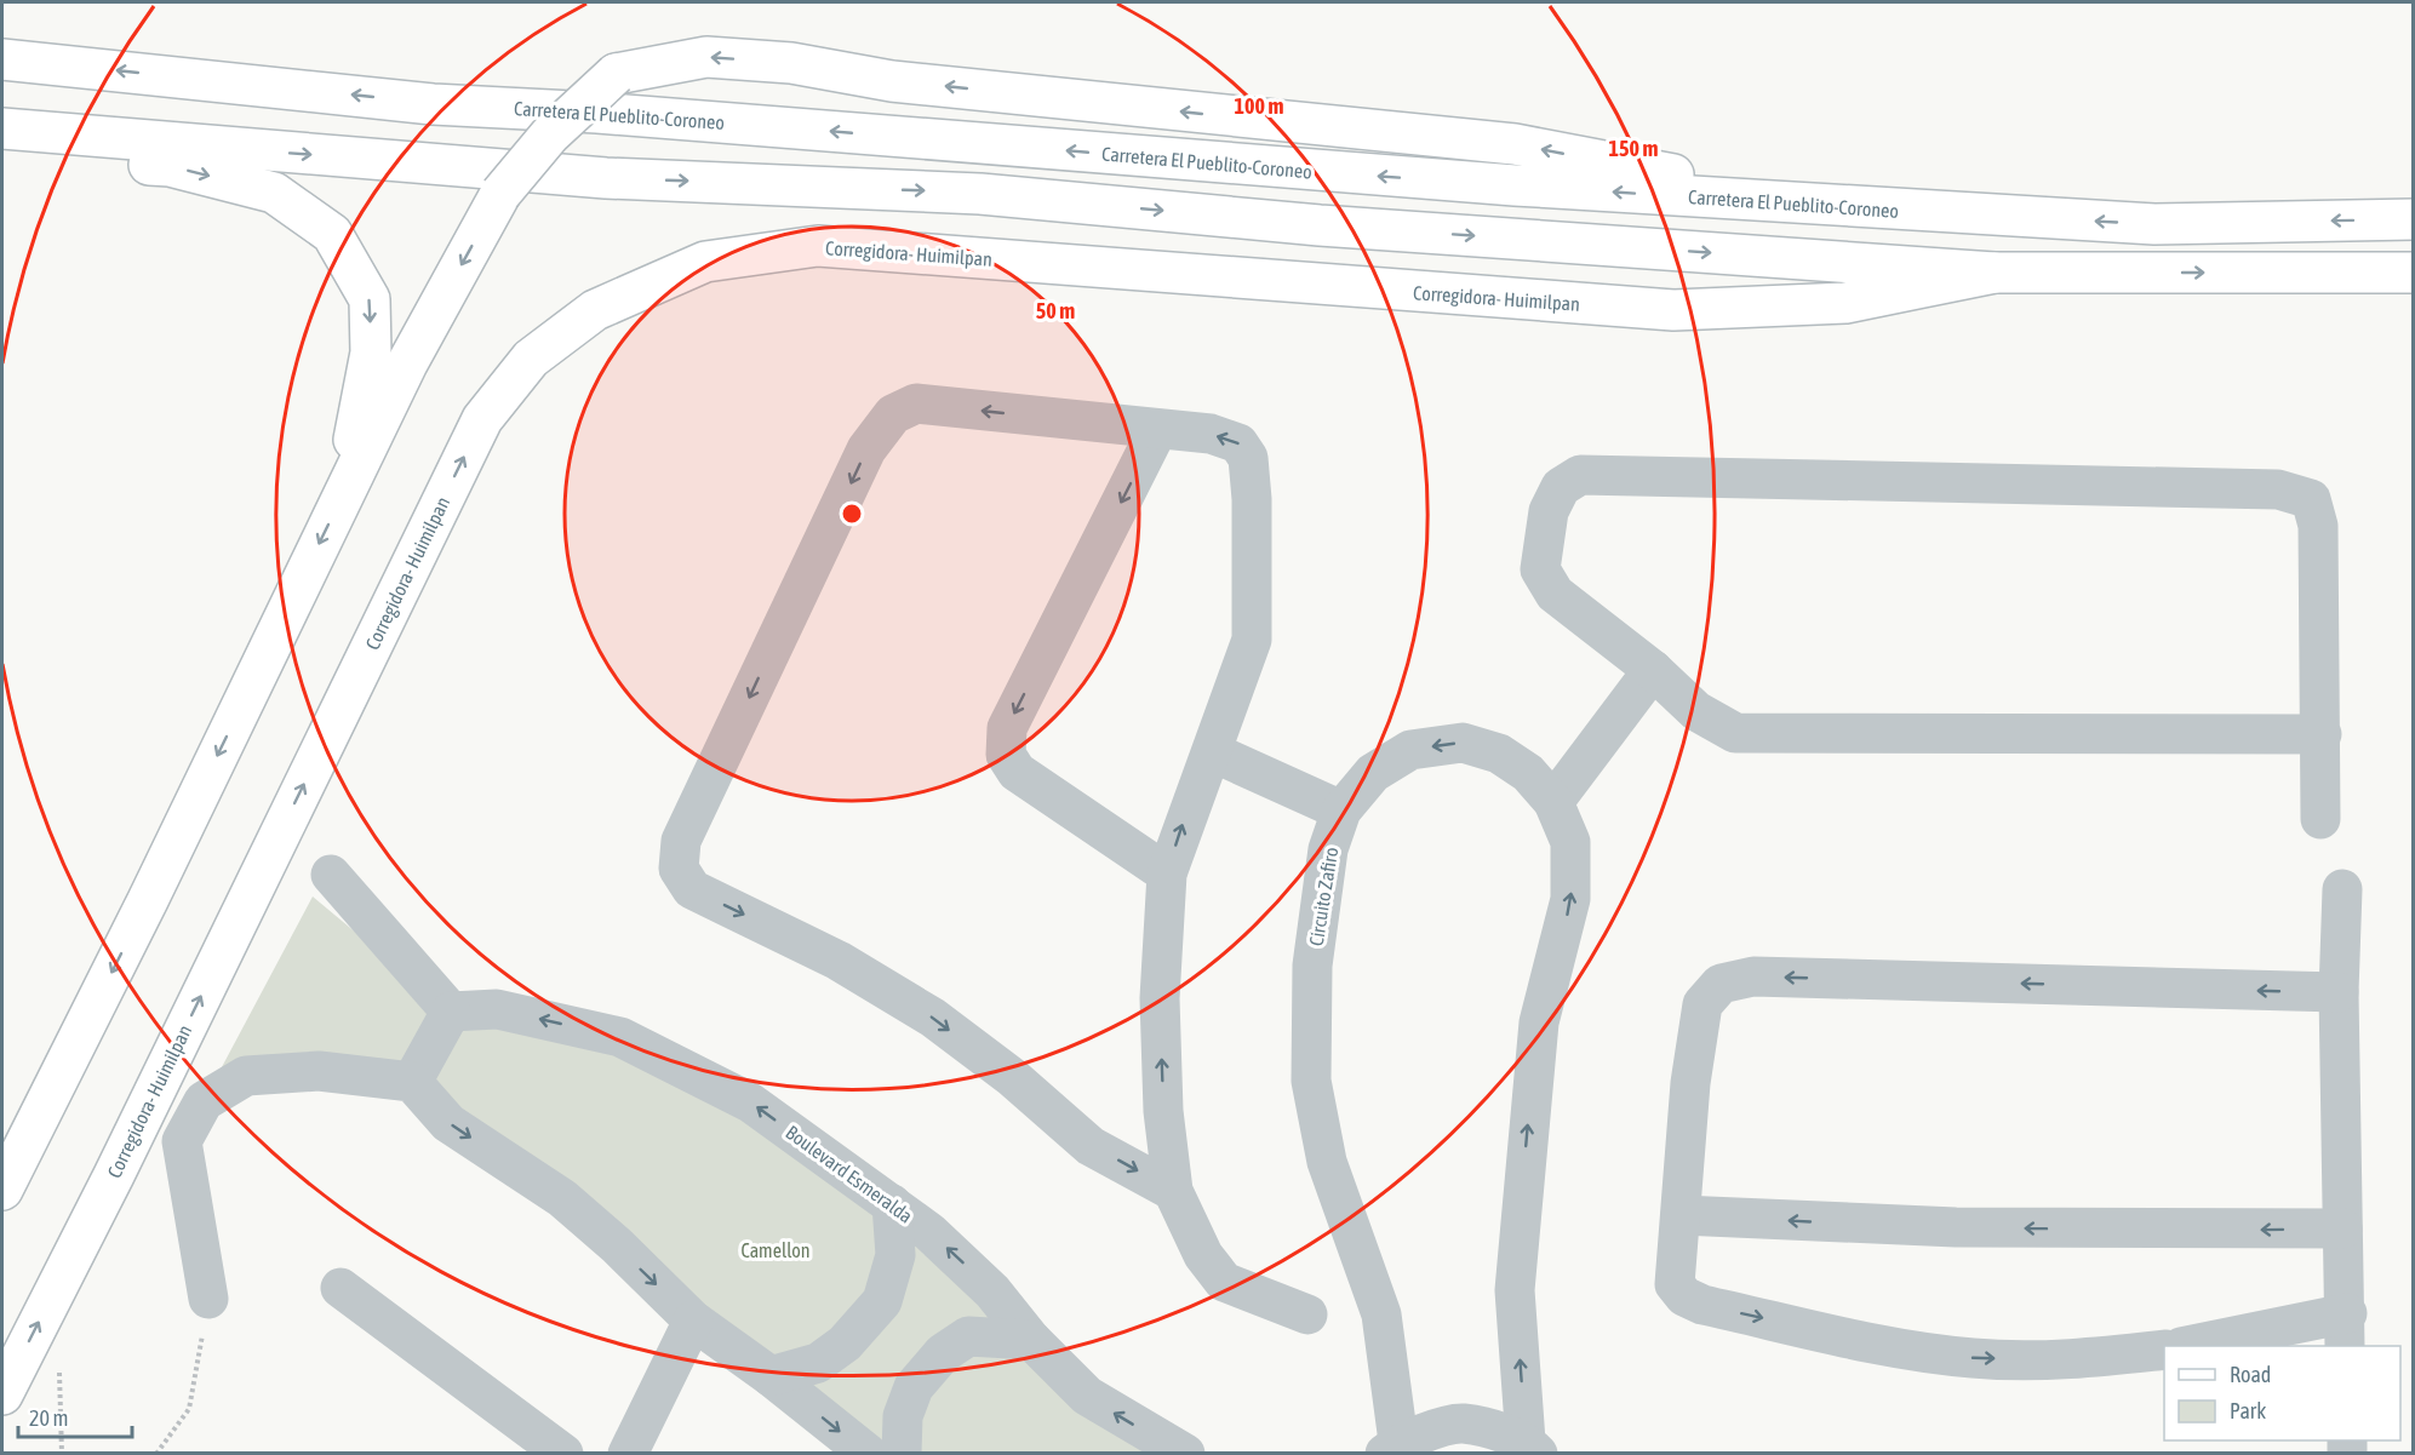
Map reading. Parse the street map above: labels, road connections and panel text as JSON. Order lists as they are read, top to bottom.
{
  "streets": {
    "main road": ["Carretera El Pueblito-Coroneo", "Corregidora- Huimilpan"],
    "street": ["Circuito Zafiro", "Boulevard Esmeralda"]
  },
  "one_way": ["Corregidora- Huimilpan"],
  "parks": ["Camellon"],
  "legend": ["Road", "Park"],
  "scale_bar": "20 m",
  "rings": ["100 m", "150 m", "50 m"]
}
